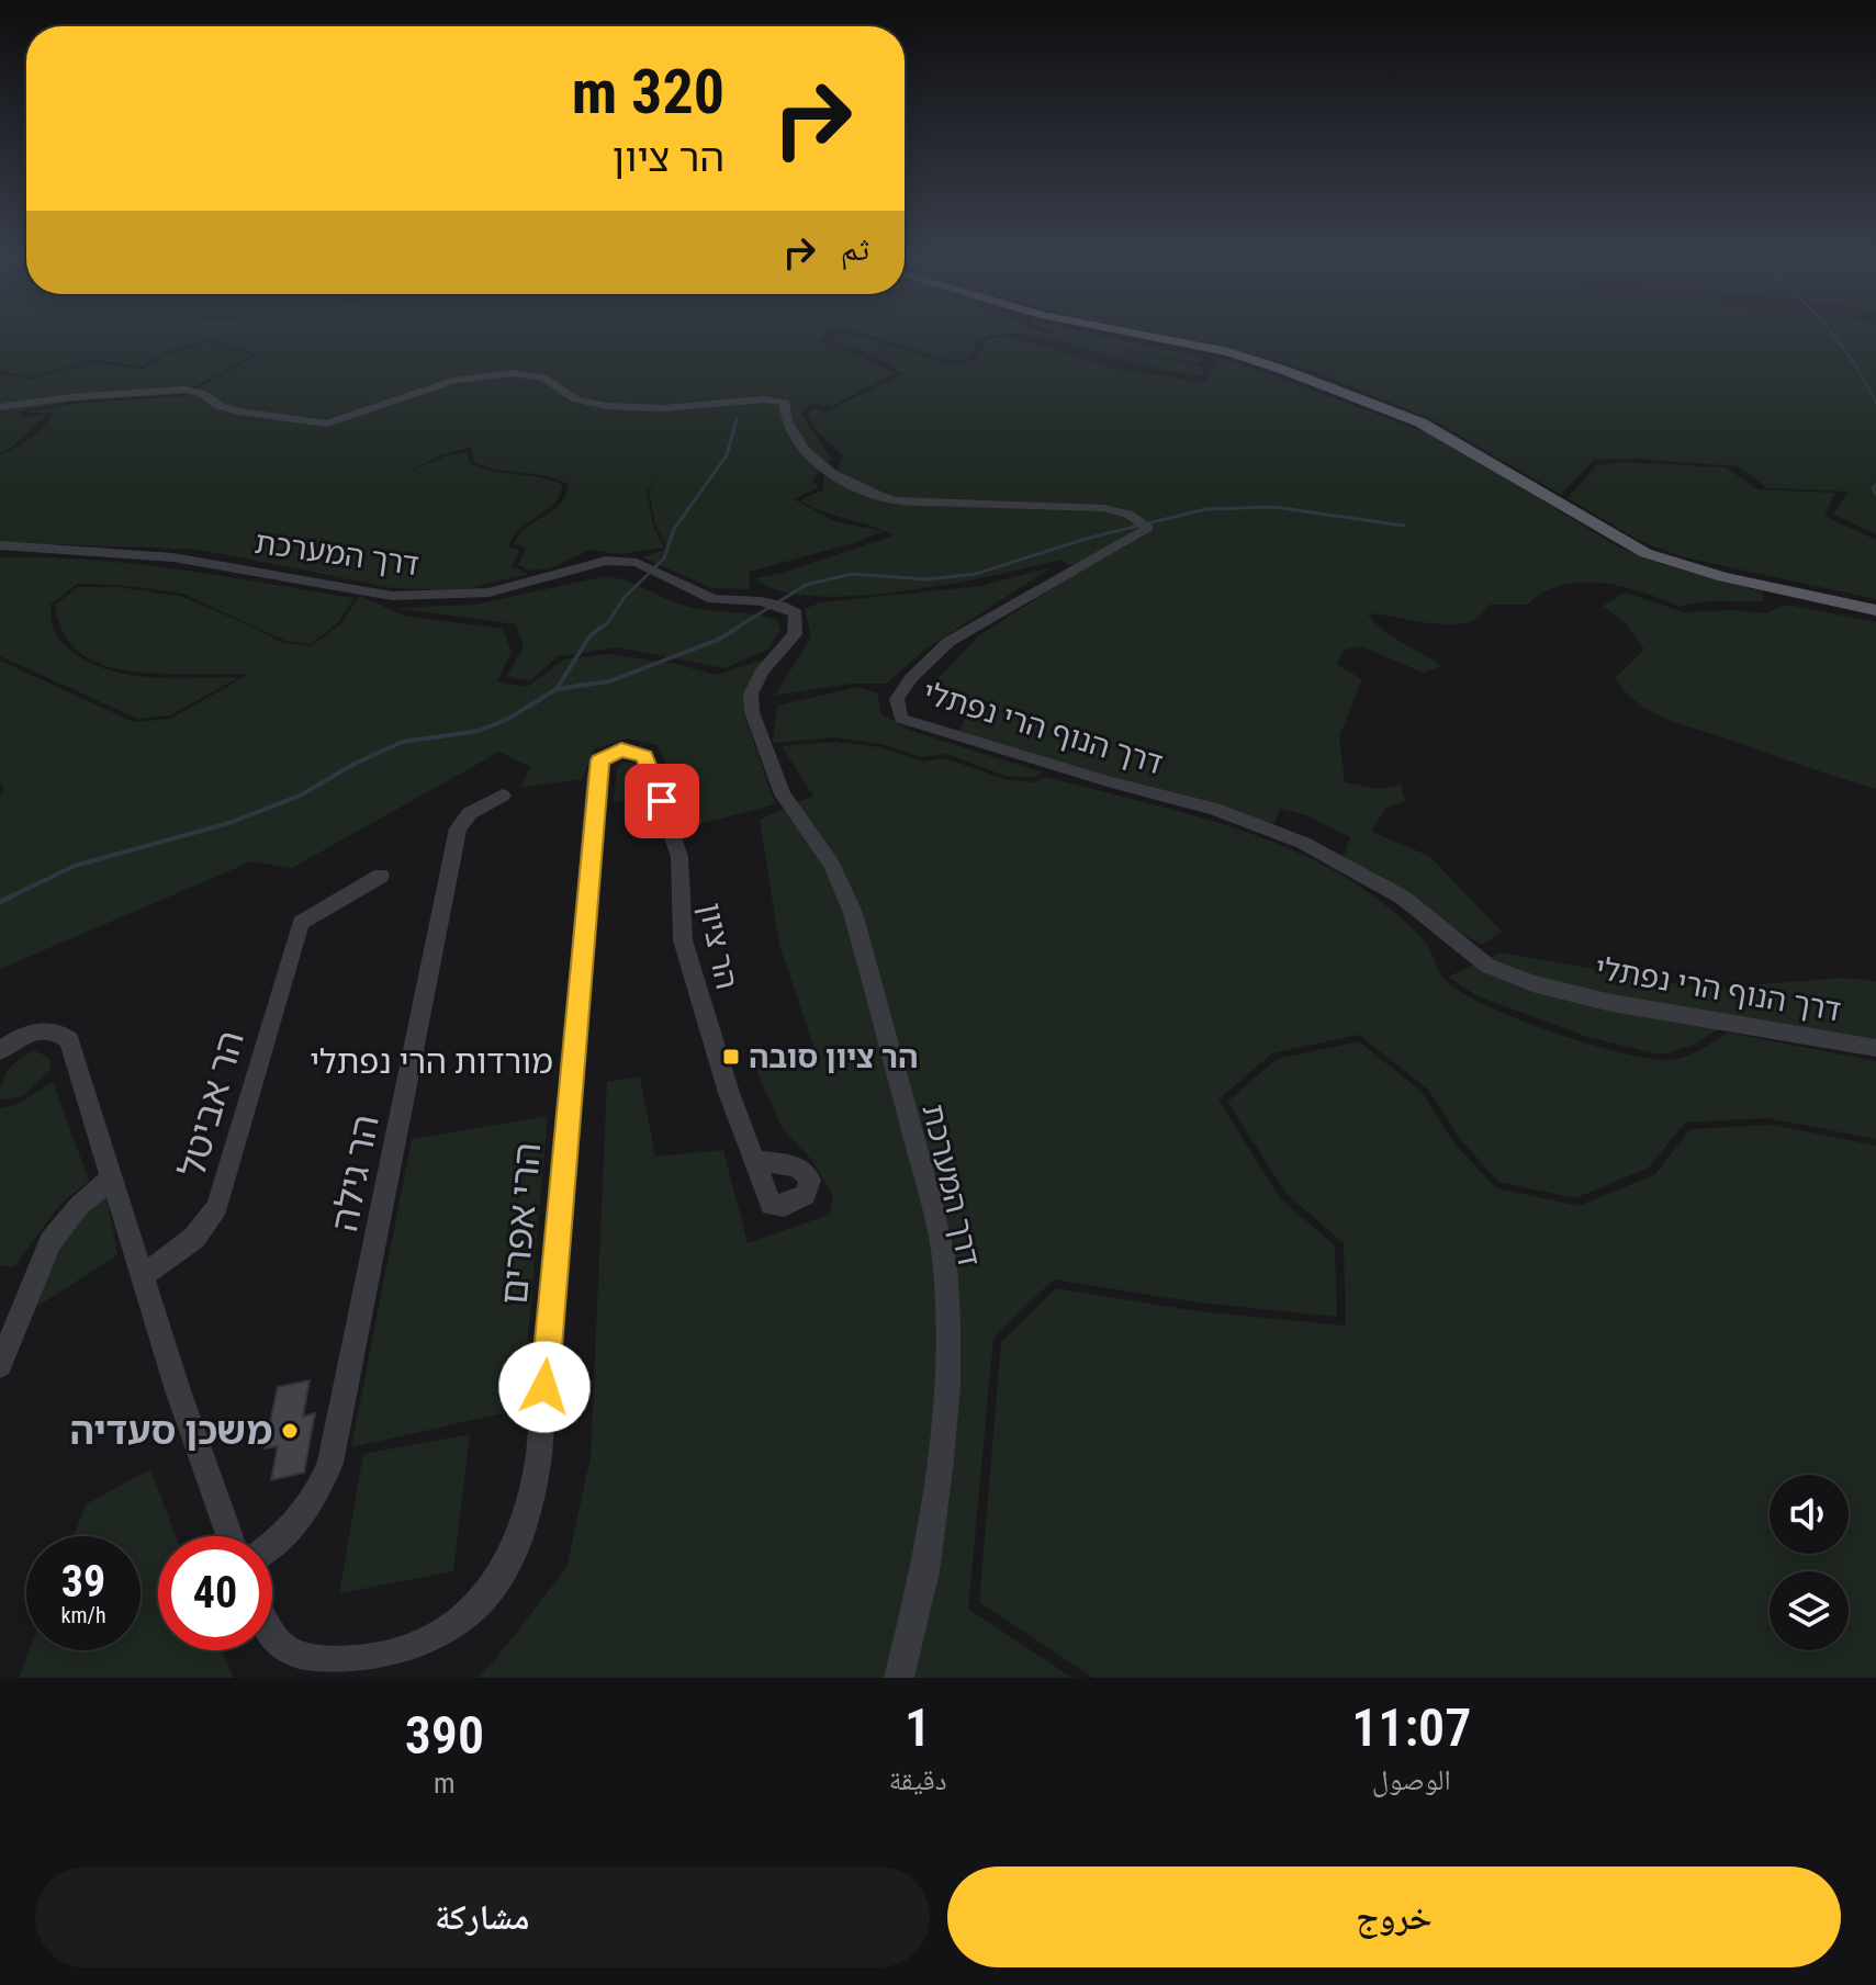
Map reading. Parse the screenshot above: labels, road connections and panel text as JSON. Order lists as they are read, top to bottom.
{
  "streets": {
    "street": [
      "דרך המערכת",
      "דרך הנוף הרי נפתלי",
      "הר ציון",
      "הר אביטל",
      "הר גילה",
      "הרי אפרים"
    ]
  },
  "crossings": [
    ["הר ציון", "הרי אפרים"]
  ],
  "districts": ["מורדות הרי נפתלי"],
  "places": {
    "transit": ["הר ציון סובה"],
    "other": ["משכן סעדיה"]
  },
  "page": {
    "turn": ["320 m", "הר ציון"],
    "then": "ثم",
    "speed": "39 km/h",
    "limit": "40",
    "eta": [
      "11:07",
      "الوصول",
      "1",
      "دقيقة",
      "390",
      "m"
    ],
    "buttons": ["خروج", "مشاركة"]
  }
}
